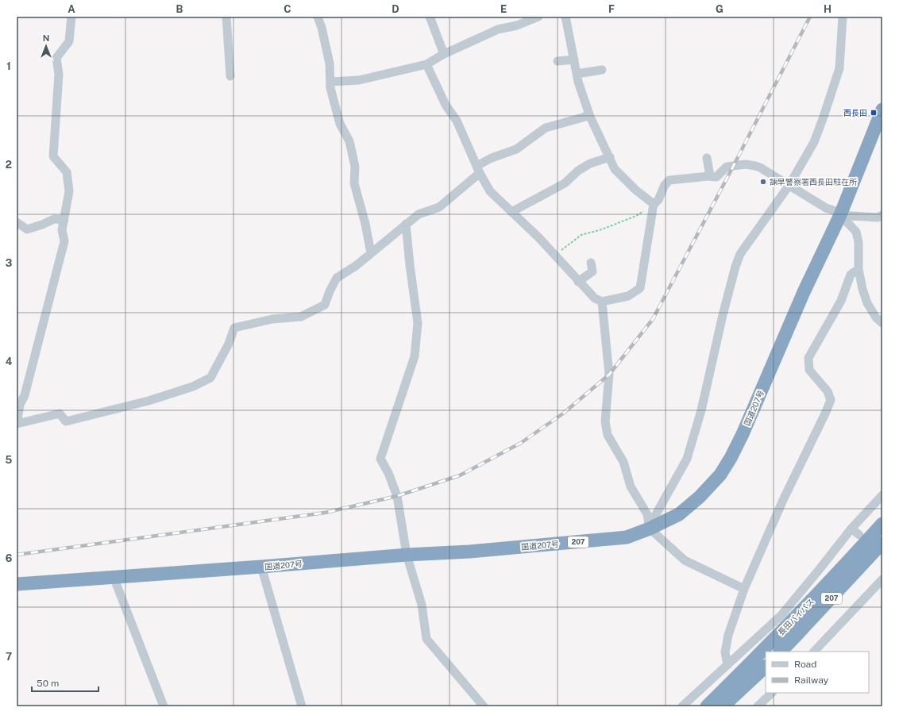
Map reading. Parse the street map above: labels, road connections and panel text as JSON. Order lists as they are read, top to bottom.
{
  "streets": {
    "highway": ["国道207号", "207", "長田バイパス"]
  },
  "places": {
    "transit": ["西長田"],
    "other": ["諫早警察署西長田駐在所"]
  },
  "legend": ["Road", "Railway"],
  "scale_bar": "50 m",
  "north": "top",
  "grid": {
    "columns": [
      "A",
      "B",
      "C",
      "D",
      "E",
      "F",
      "G",
      "H"
    ],
    "rows": [
      "1",
      "2",
      "3",
      "4",
      "5",
      "6",
      "7"
    ]
  }
}
